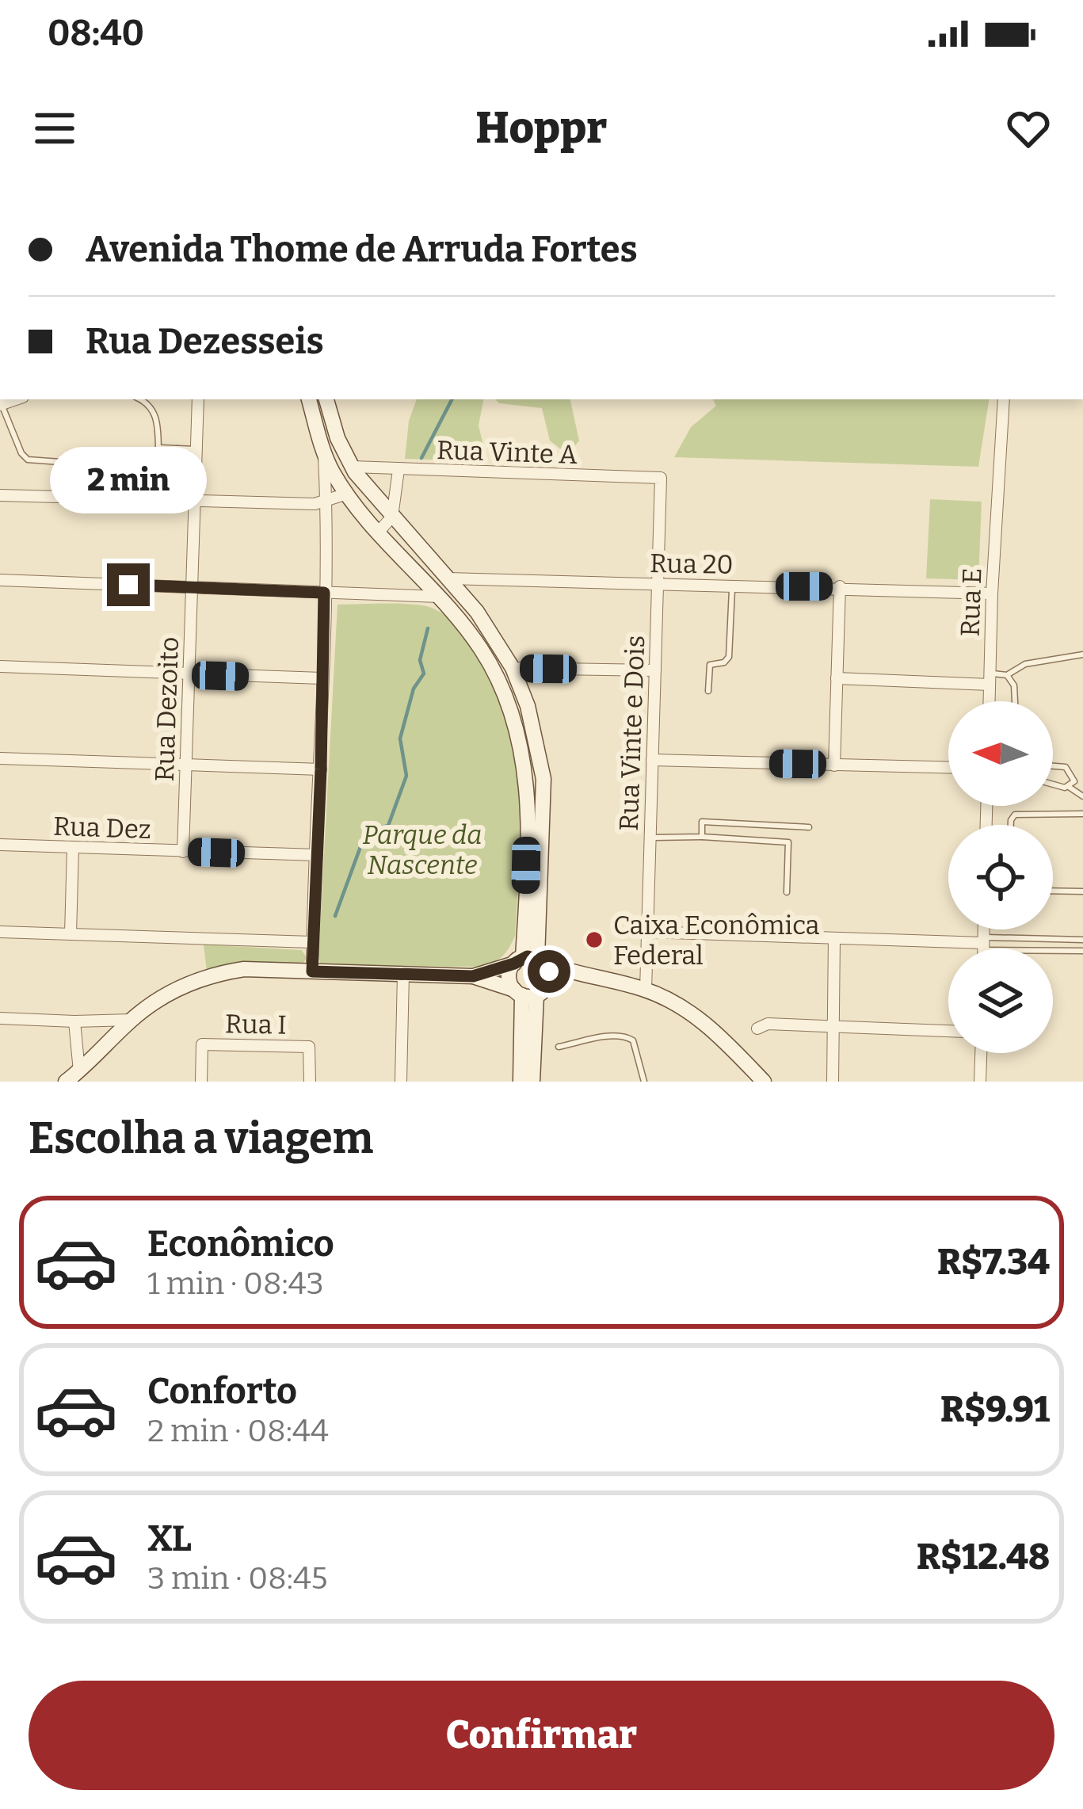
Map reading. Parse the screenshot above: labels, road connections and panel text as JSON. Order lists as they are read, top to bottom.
{
  "streets": {
    "street": [
      "Rua Vinte A",
      "Rua 20",
      "Rua E",
      "Rua Dezoito",
      "Rua Vinte e Dois",
      "Rua Dez",
      "Rua I"
    ]
  },
  "crossings": [
    ["Rua Vinte A", "Rua Vinte e Dois"],
    ["Rua 20", "Rua E"],
    ["Rua 20", "Rua Vinte e Dois"],
    ["Rua Dezoito", "Rua Dez"]
  ],
  "parks": ["Parque da Nascente"],
  "places": ["Caixa Econômica Federal"],
  "north": "left",
  "page": {
    "status": "08:40",
    "header": "Hoppr",
    "banner": ["Avenida Thome de Arruda Fortes", "Rua Dezesseis"],
    "bubble": "2 min",
    "heading": "Escolha a viagem",
    "list": [
      {
        "name": "Econômico",
        "note": "1 min · 08:43",
        "value": "R$7.34"
      },
      {
        "name": "Conforto",
        "note": "2 min · 08:44",
        "value": "R$9.91"
      },
      {
        "name": "XL",
        "note": "3 min · 08:45",
        "value": "R$12.48"
      }
    ],
    "buttons": "Confirmar"
  }
}
